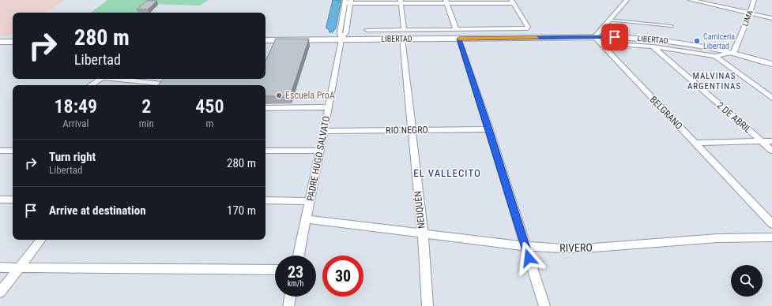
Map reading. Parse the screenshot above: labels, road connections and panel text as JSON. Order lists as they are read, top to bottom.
{
  "streets": {
    "main road": ["LIBERTAD"],
    "street": [
      "LIMA",
      "BELGRANO",
      "2 DE ABRIL",
      "RIO NEGRO",
      "PADRE HUGO SALVATO",
      "NEUQUÉN",
      "RIVERO"
    ]
  },
  "crossings": [
    ["LIMA", "LIBERTAD"],
    ["LIBERTAD", "BELGRANO"],
    ["LIBERTAD", "PADRE HUGO SALVATO"],
    ["LIBERTAD", "NEUQUÉN"],
    ["RIO NEGRO", "PADRE HUGO SALVATO"],
    ["RIO NEGRO", "NEUQUÉN"],
    ["PADRE HUGO SALVATO", "RIVERO"],
    ["NEUQUÉN", "RIVERO"]
  ],
  "districts": ["MALVINAS ARGENTINAS", "EL VALLECITO"],
  "places": ["Carnicería Libertad", "Escuela ProA"],
  "page": {
    "turn": ["280 m", "Libertad"],
    "eta": [
      "18:49",
      "Arrival",
      "2",
      "min",
      "450",
      "m"
    ],
    "list": [
      {
        "name": "Turn right",
        "note": "Libertad",
        "value": "280 m"
      },
      {
        "name": "Arrive at destination",
        "value": "170 m"
      }
    ],
    "speed": "23 km/h",
    "limit": "30"
  }
}
